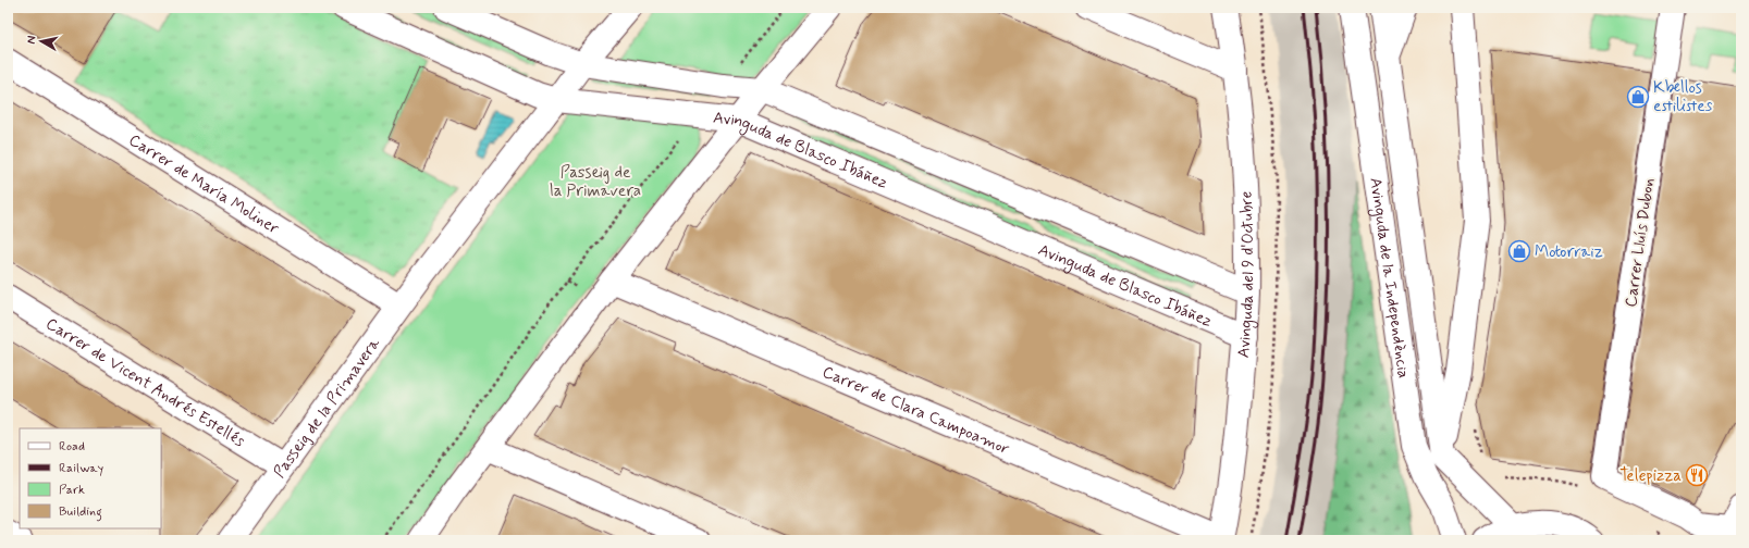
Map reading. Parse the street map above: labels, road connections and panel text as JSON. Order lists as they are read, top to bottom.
{
  "streets": {
    "street": [
      "Avinguda de Blasco Ibáñez",
      "Carrer de María Moliner",
      "Carrer Lluís Dubon",
      "Avinguda del 9 d'Octubre",
      "Avinguda de la Independència",
      "Carrer de Vicent Andrés Estellés",
      "Passeig de la Primavera",
      "Carrer de Clara Campoamor"
    ]
  },
  "crossings": [
    ["Avinguda de Blasco Ibáñez", "Avinguda del 9 d'Octubre"],
    ["Avinguda de Blasco Ibáñez", "Passeig de la Primavera"],
    ["Carrer de María Moliner", "Passeig de la Primavera"],
    ["Avinguda del 9 d'Octubre", "Carrer de Clara Campoamor"],
    ["Carrer de Vicent Andrés Estellés", "Passeig de la Primavera"]
  ],
  "parks": ["Passeig de la Primavera"],
  "places": {
    "shop": ["Kbellos estilistes", "Motorraiz"],
    "restaurant": ["Telepizza"]
  },
  "legend": [
    "Road",
    "Railway",
    "Park",
    "Building"
  ],
  "north": "left"
}
